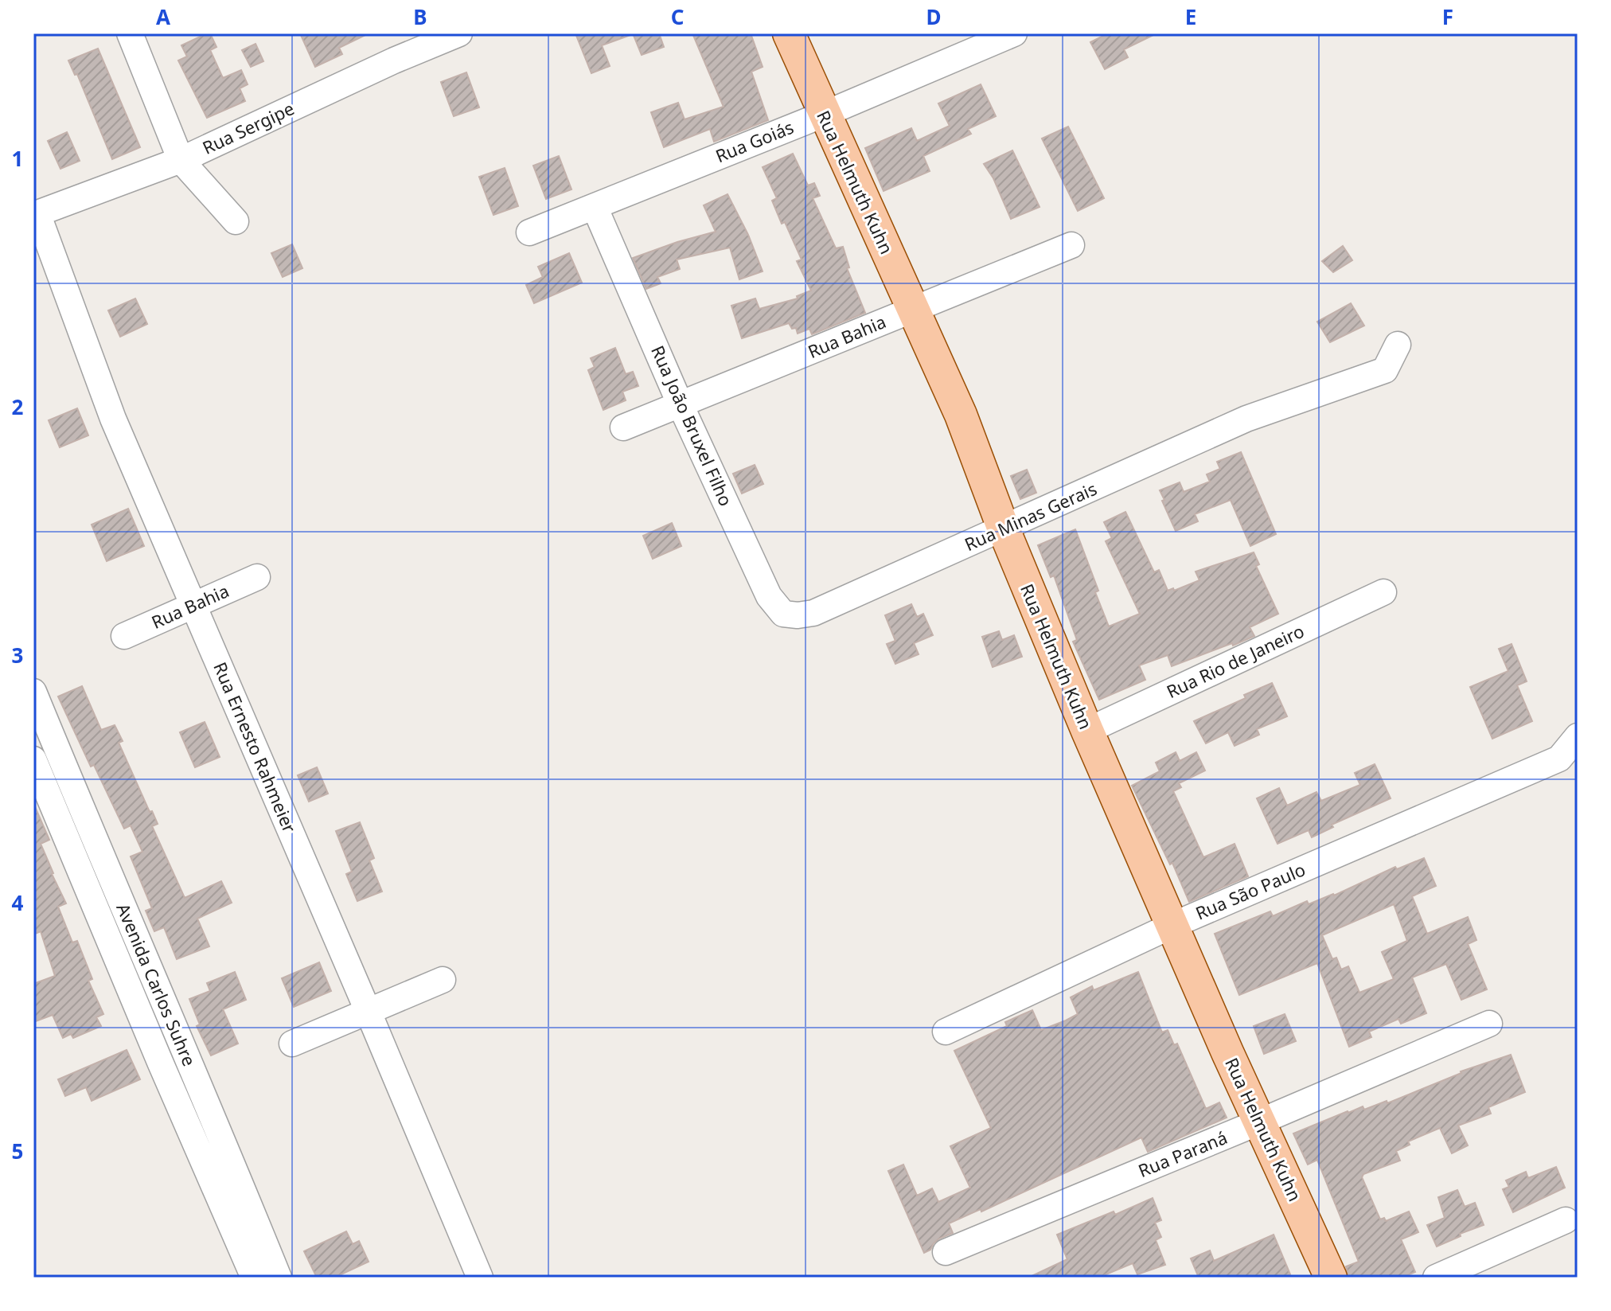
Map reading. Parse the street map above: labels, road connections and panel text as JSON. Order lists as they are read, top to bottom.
{
  "streets": {
    "main road": ["Rua Helmuth Kuhn"],
    "street": [
      "Rua Sergipe",
      "Rua Goiás",
      "Rua Bahia",
      "Rua João Bruxel Filho",
      "Rua Minas Gerais",
      "Rua Rio de Janeiro",
      "Rua Ernesto Rahmeier",
      "Rua São Paulo",
      "Avenida Carlos Suhre",
      "Rua Paraná"
    ]
  },
  "crossings": [
    ["Rua Sergipe", "Rua Ernesto Rahmeier"],
    ["Rua Goiás", "Rua Helmuth Kuhn"],
    ["Rua Goiás", "Rua João Bruxel Filho"],
    ["Rua Helmuth Kuhn", "Rua Bahia"],
    ["Rua Helmuth Kuhn", "Rua Minas Gerais"],
    ["Rua Helmuth Kuhn", "Rua Rio de Janeiro"],
    ["Rua Helmuth Kuhn", "Rua São Paulo"],
    ["Rua Helmuth Kuhn", "Rua Paraná"],
    ["Rua Bahia", "Rua João Bruxel Filho"],
    ["Rua Bahia", "Rua Ernesto Rahmeier"],
    ["Rua João Bruxel Filho", "Rua Minas Gerais"]
  ],
  "grid": {
    "columns": [
      "A",
      "B",
      "C",
      "D",
      "E",
      "F"
    ],
    "rows": [
      "1",
      "2",
      "3",
      "4",
      "5"
    ]
  }
}
